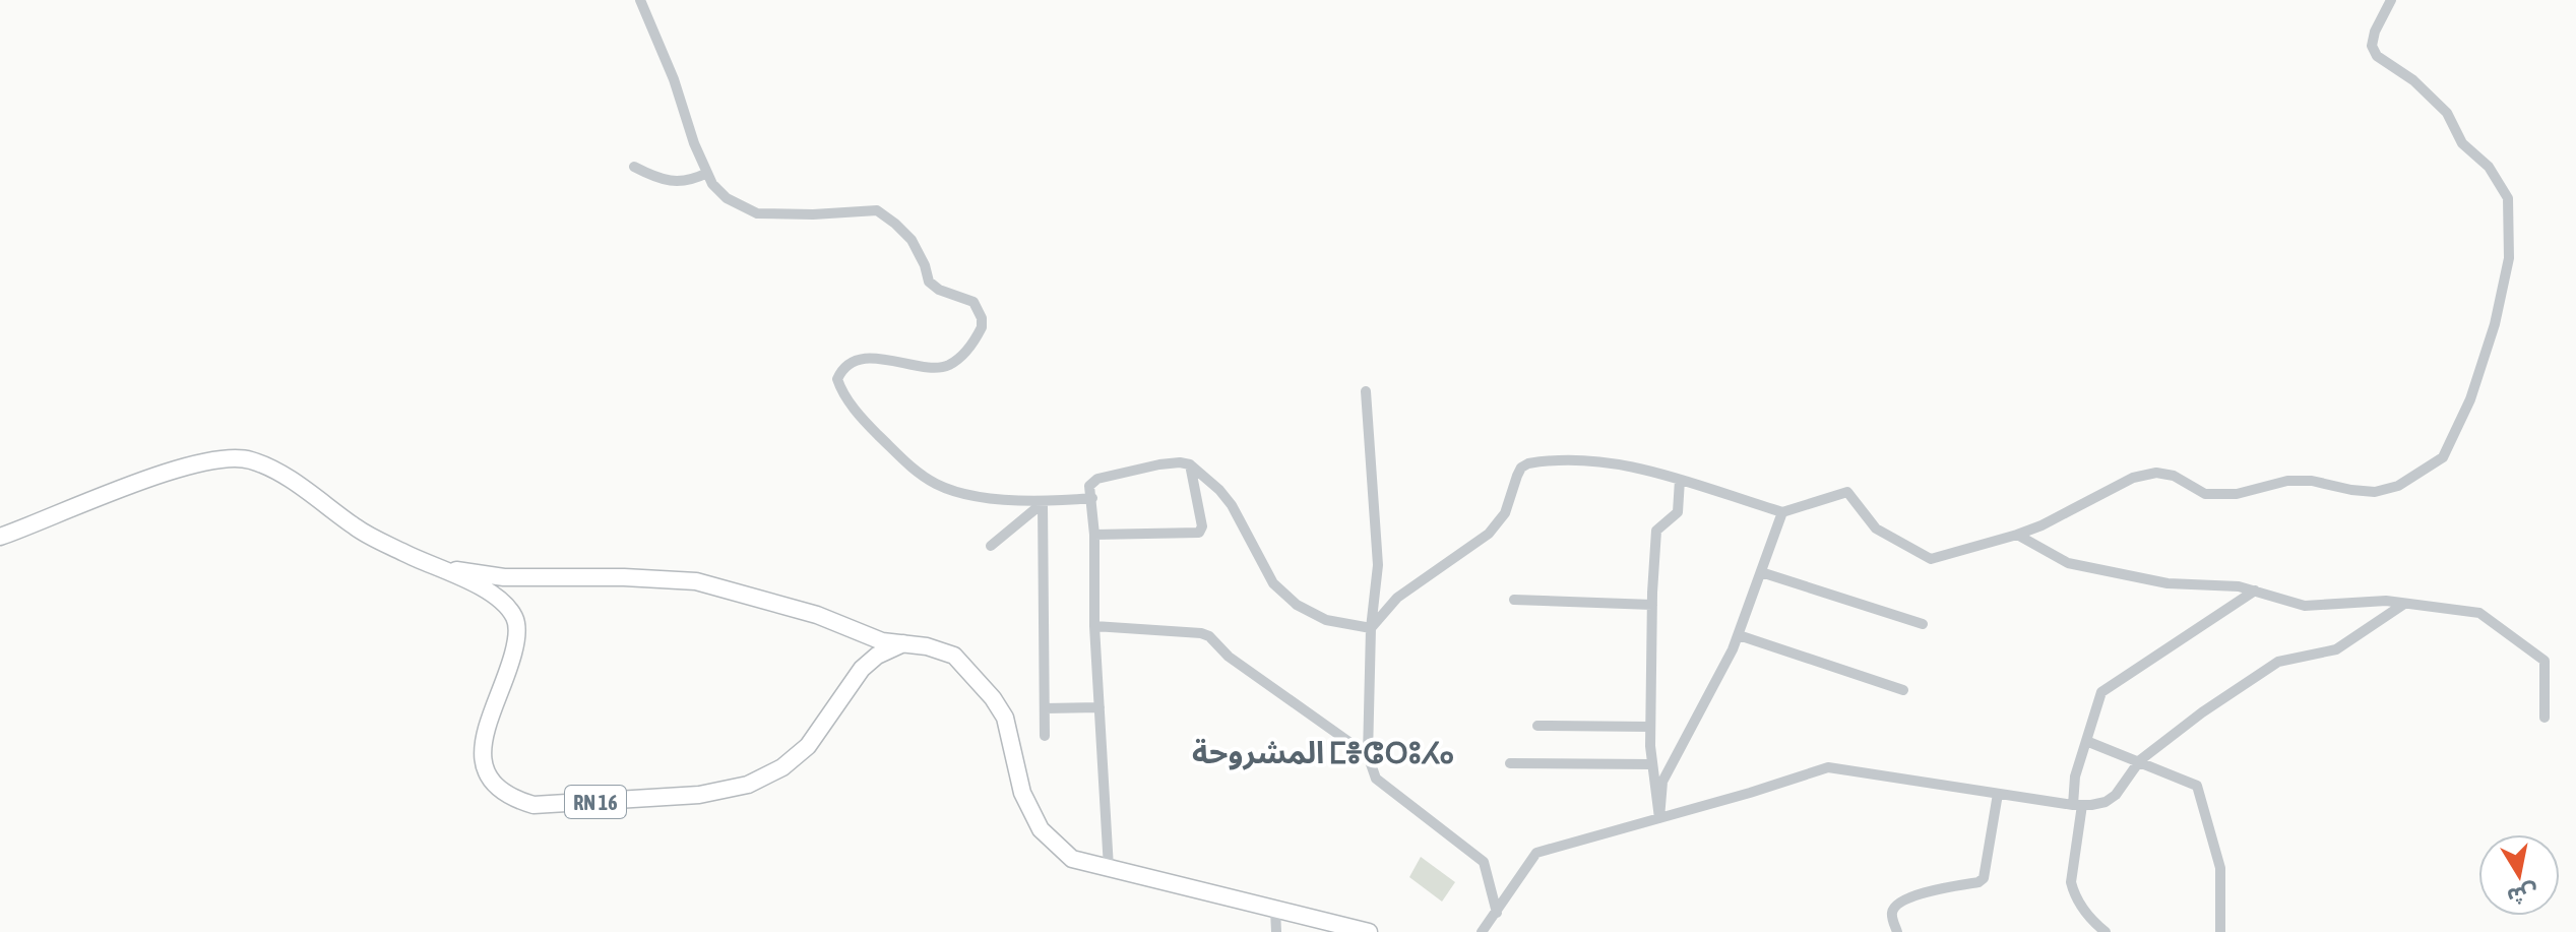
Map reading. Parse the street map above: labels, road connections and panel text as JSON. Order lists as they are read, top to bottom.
{
  "streets": {
    "main road": ["RN 16"]
  },
  "districts": ["المشروحة ⵎⴻⵛⵔⵓⵃⴰ"],
  "north": "bottom"
}
